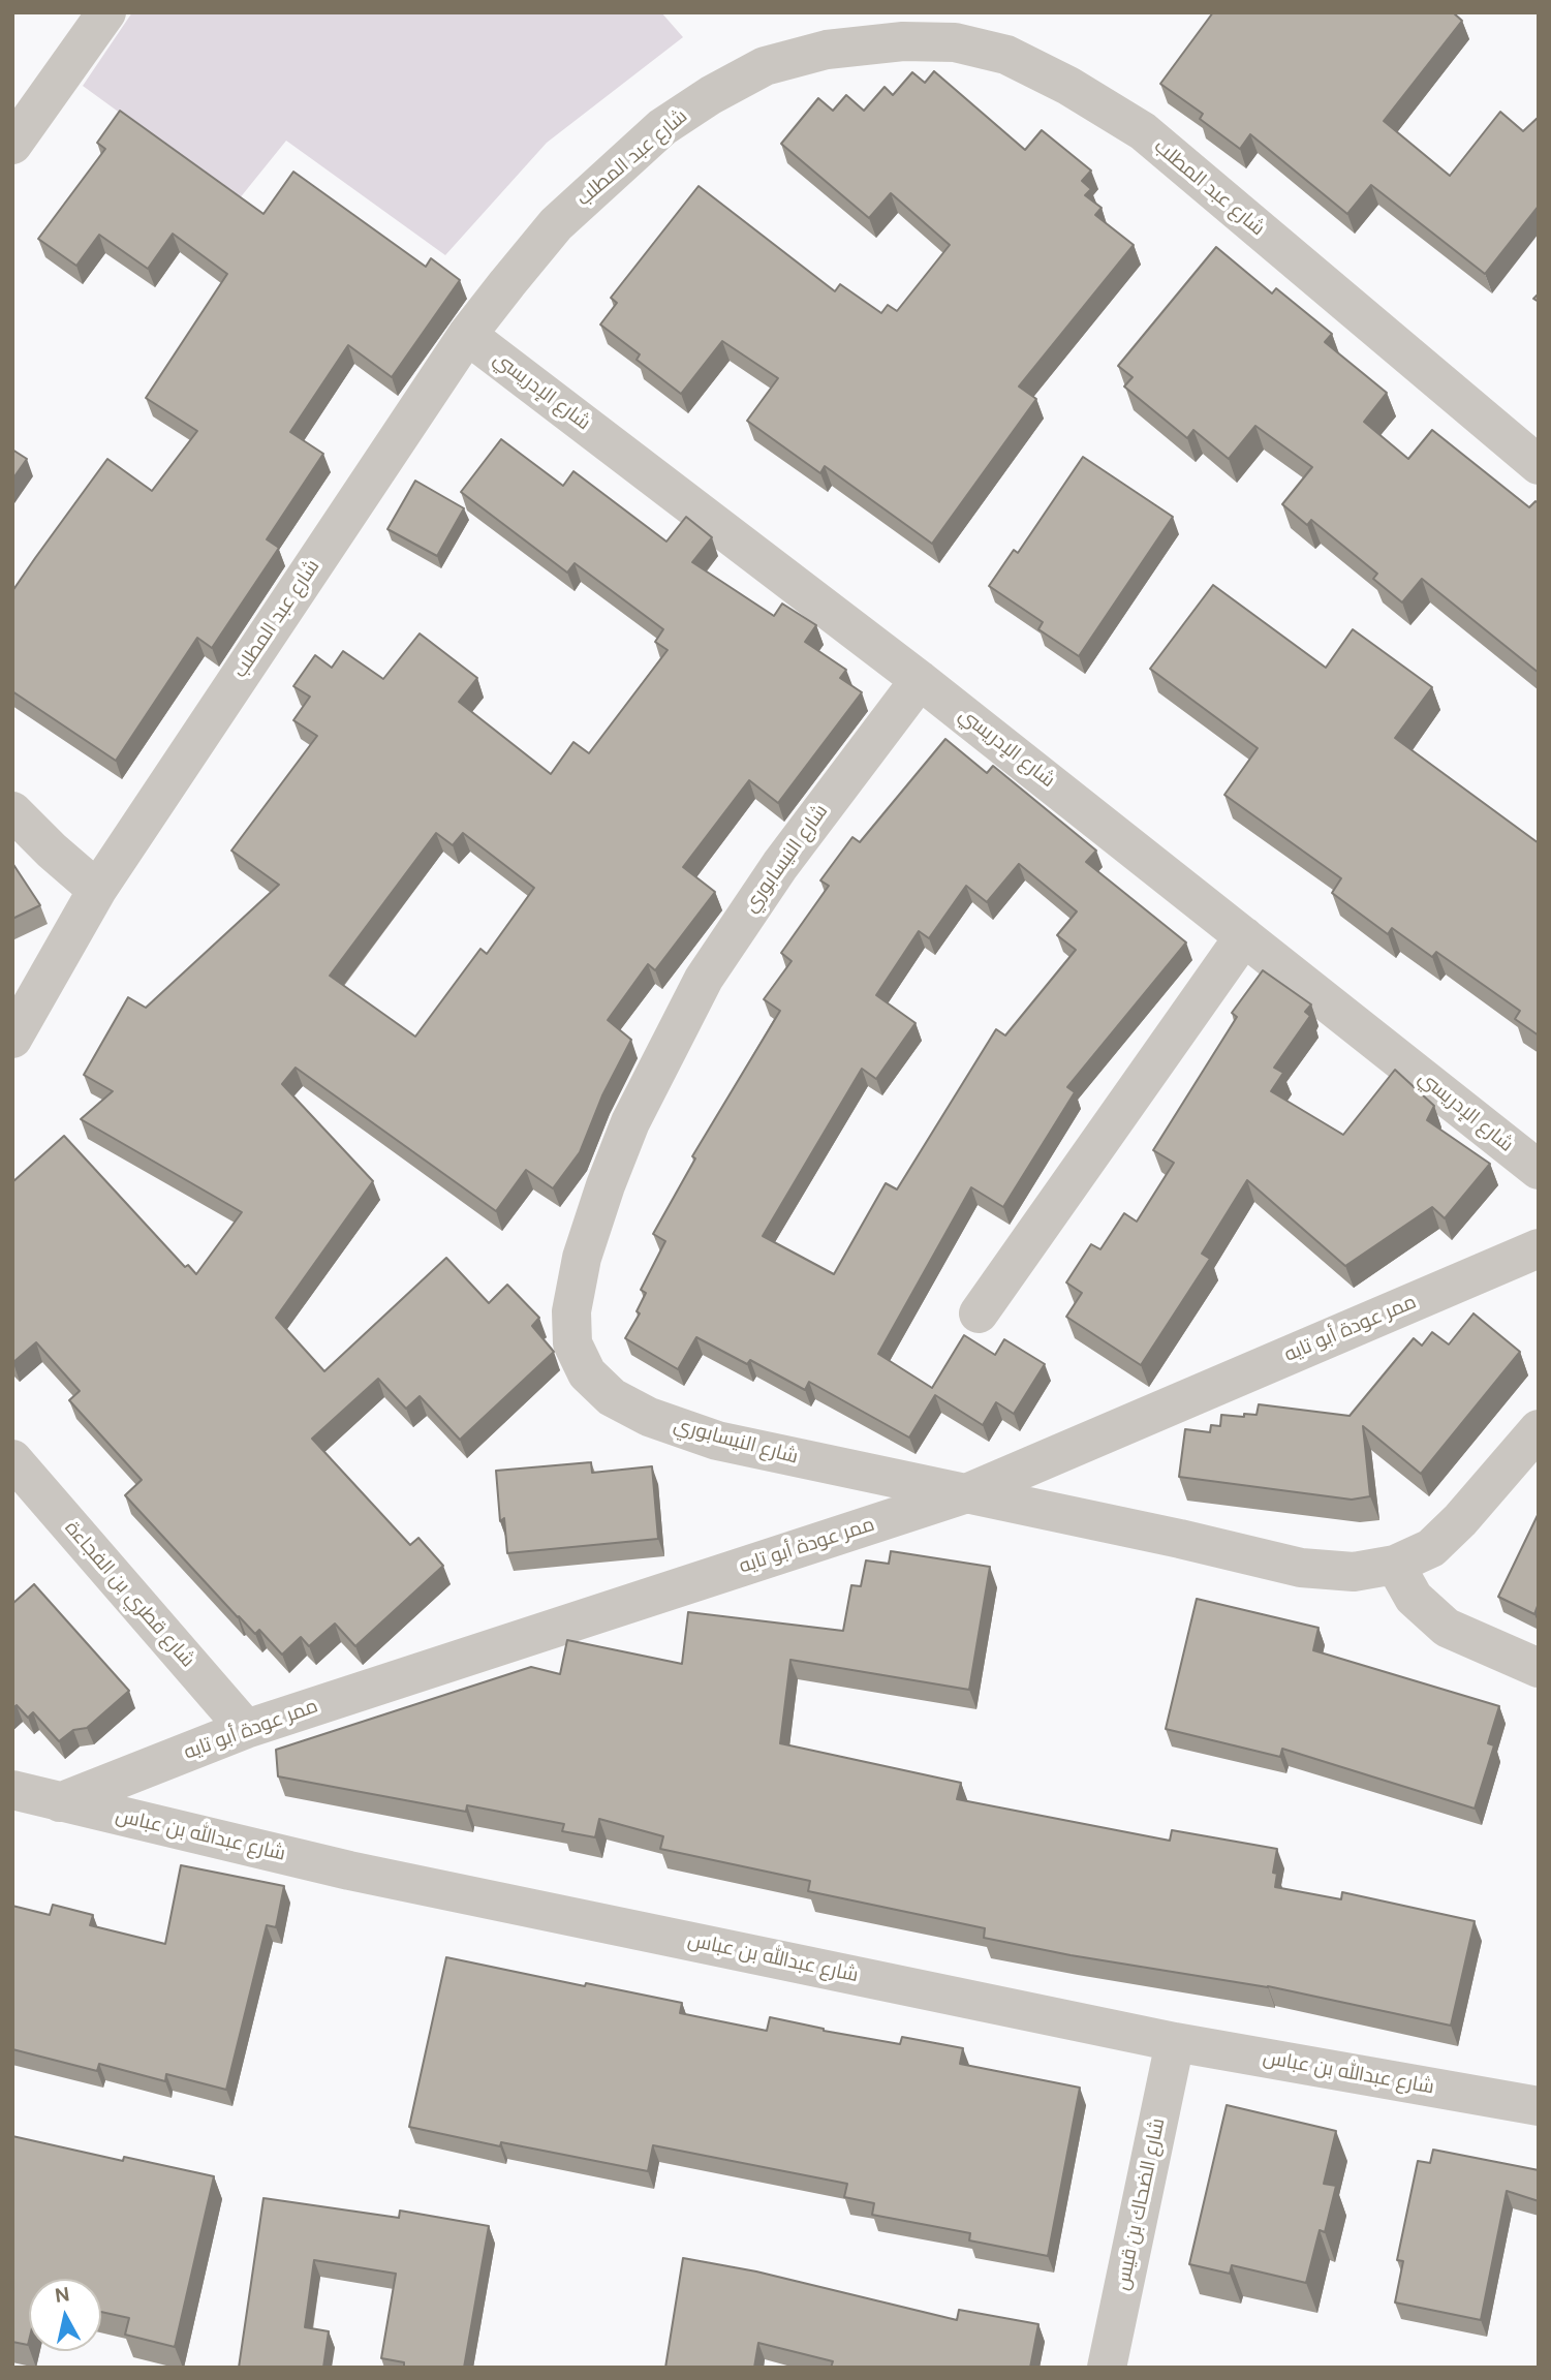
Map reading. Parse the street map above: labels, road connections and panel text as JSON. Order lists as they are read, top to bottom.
{
  "streets": {
    "street": [
      "شارع عبد المطلب",
      "شارع الإدريسي",
      "شارع النيسابوري",
      "ممر عودة أبو تايه",
      "شارع قطري بن الفجاءة",
      "شارع عبدالله بن عباس",
      "شارع الضحاك بن قيس"
    ]
  },
  "crossings": [
    ["شارع عبد المطلب", "شارع الإدريسي"],
    ["شارع الإدريسي", "شارع النيسابوري"],
    ["شارع النيسابوري", "ممر عودة أبو تايه"],
    ["ممر عودة أبو تايه", "شارع قطري بن الفجاءة"],
    ["ممر عودة أبو تايه", "شارع عبدالله بن عباس"],
    ["شارع عبدالله بن عباس", "شارع الضحاك بن قيس"]
  ],
  "north": "top"
}
